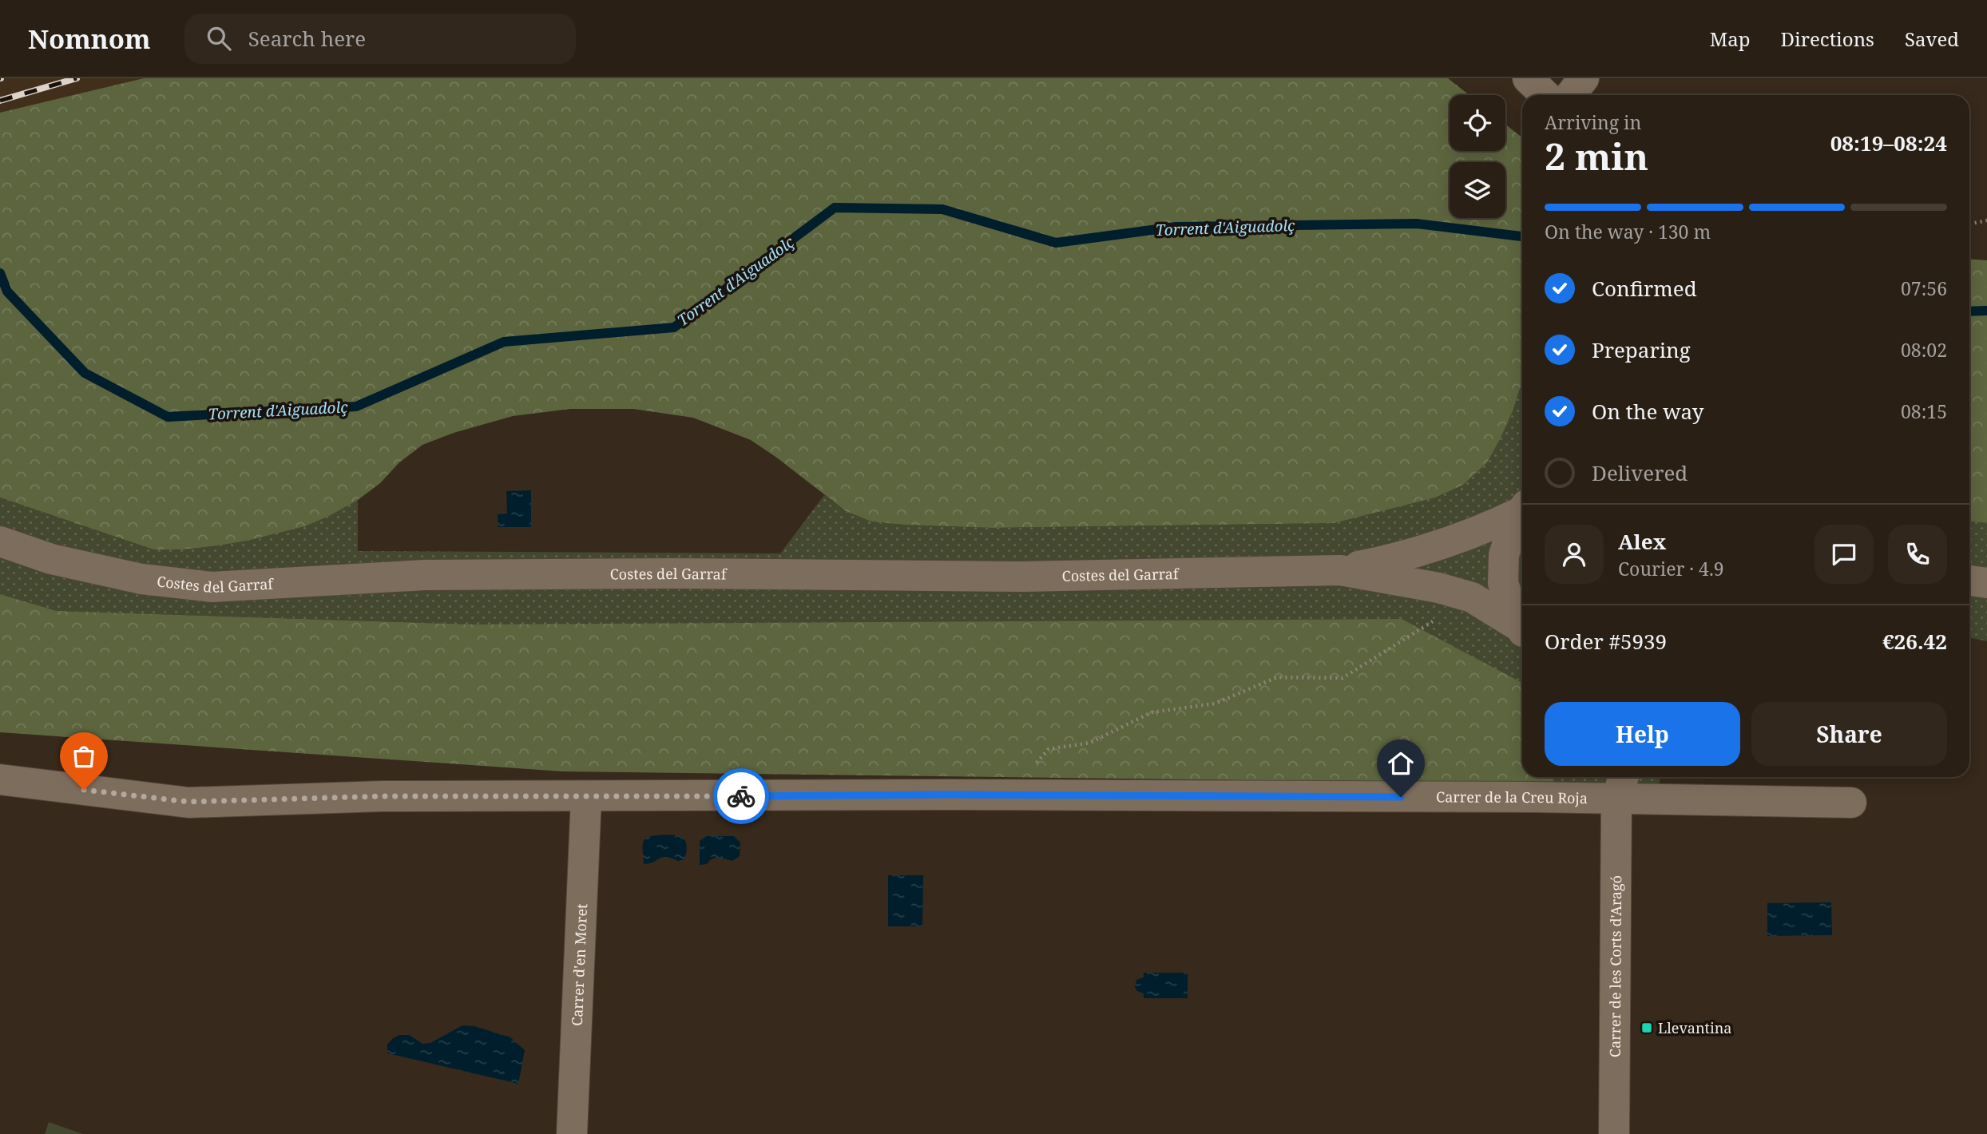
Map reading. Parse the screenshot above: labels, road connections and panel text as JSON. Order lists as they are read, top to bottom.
{
  "streets": {
    "street": [
      "Costes del Garraf",
      "Carrer de la Creu Roja",
      "Carrer d'en Moret",
      "Carrer de les Corts d'Aragó"
    ]
  },
  "crossings": [
    ["Carrer de la Creu Roja", "Carrer d'en Moret"],
    ["Carrer de la Creu Roja", "Carrer de les Corts d'Aragó"]
  ],
  "water": ["Torrent d'Aiguadolç"],
  "places": {
    "transit": ["Llevantina"]
  },
  "page": {
    "header": "Nomnom",
    "search": "Search here",
    "nav": ["Map", "Directions", "Saved"],
    "heading": ["2 min", "Arriving in", "08:19–08:24"],
    "panel": [
      "Alex",
      "Courier · 4.9",
      "Order #5939",
      "€26.42"
    ],
    "bar": "On the way · 130 m",
    "list": [
      ["Confirmed", "07:56"],
      ["Preparing", "08:02"],
      ["On the way", "08:15"],
      "Delivered"
    ],
    "buttons": ["Help", "Share"]
  }
}
